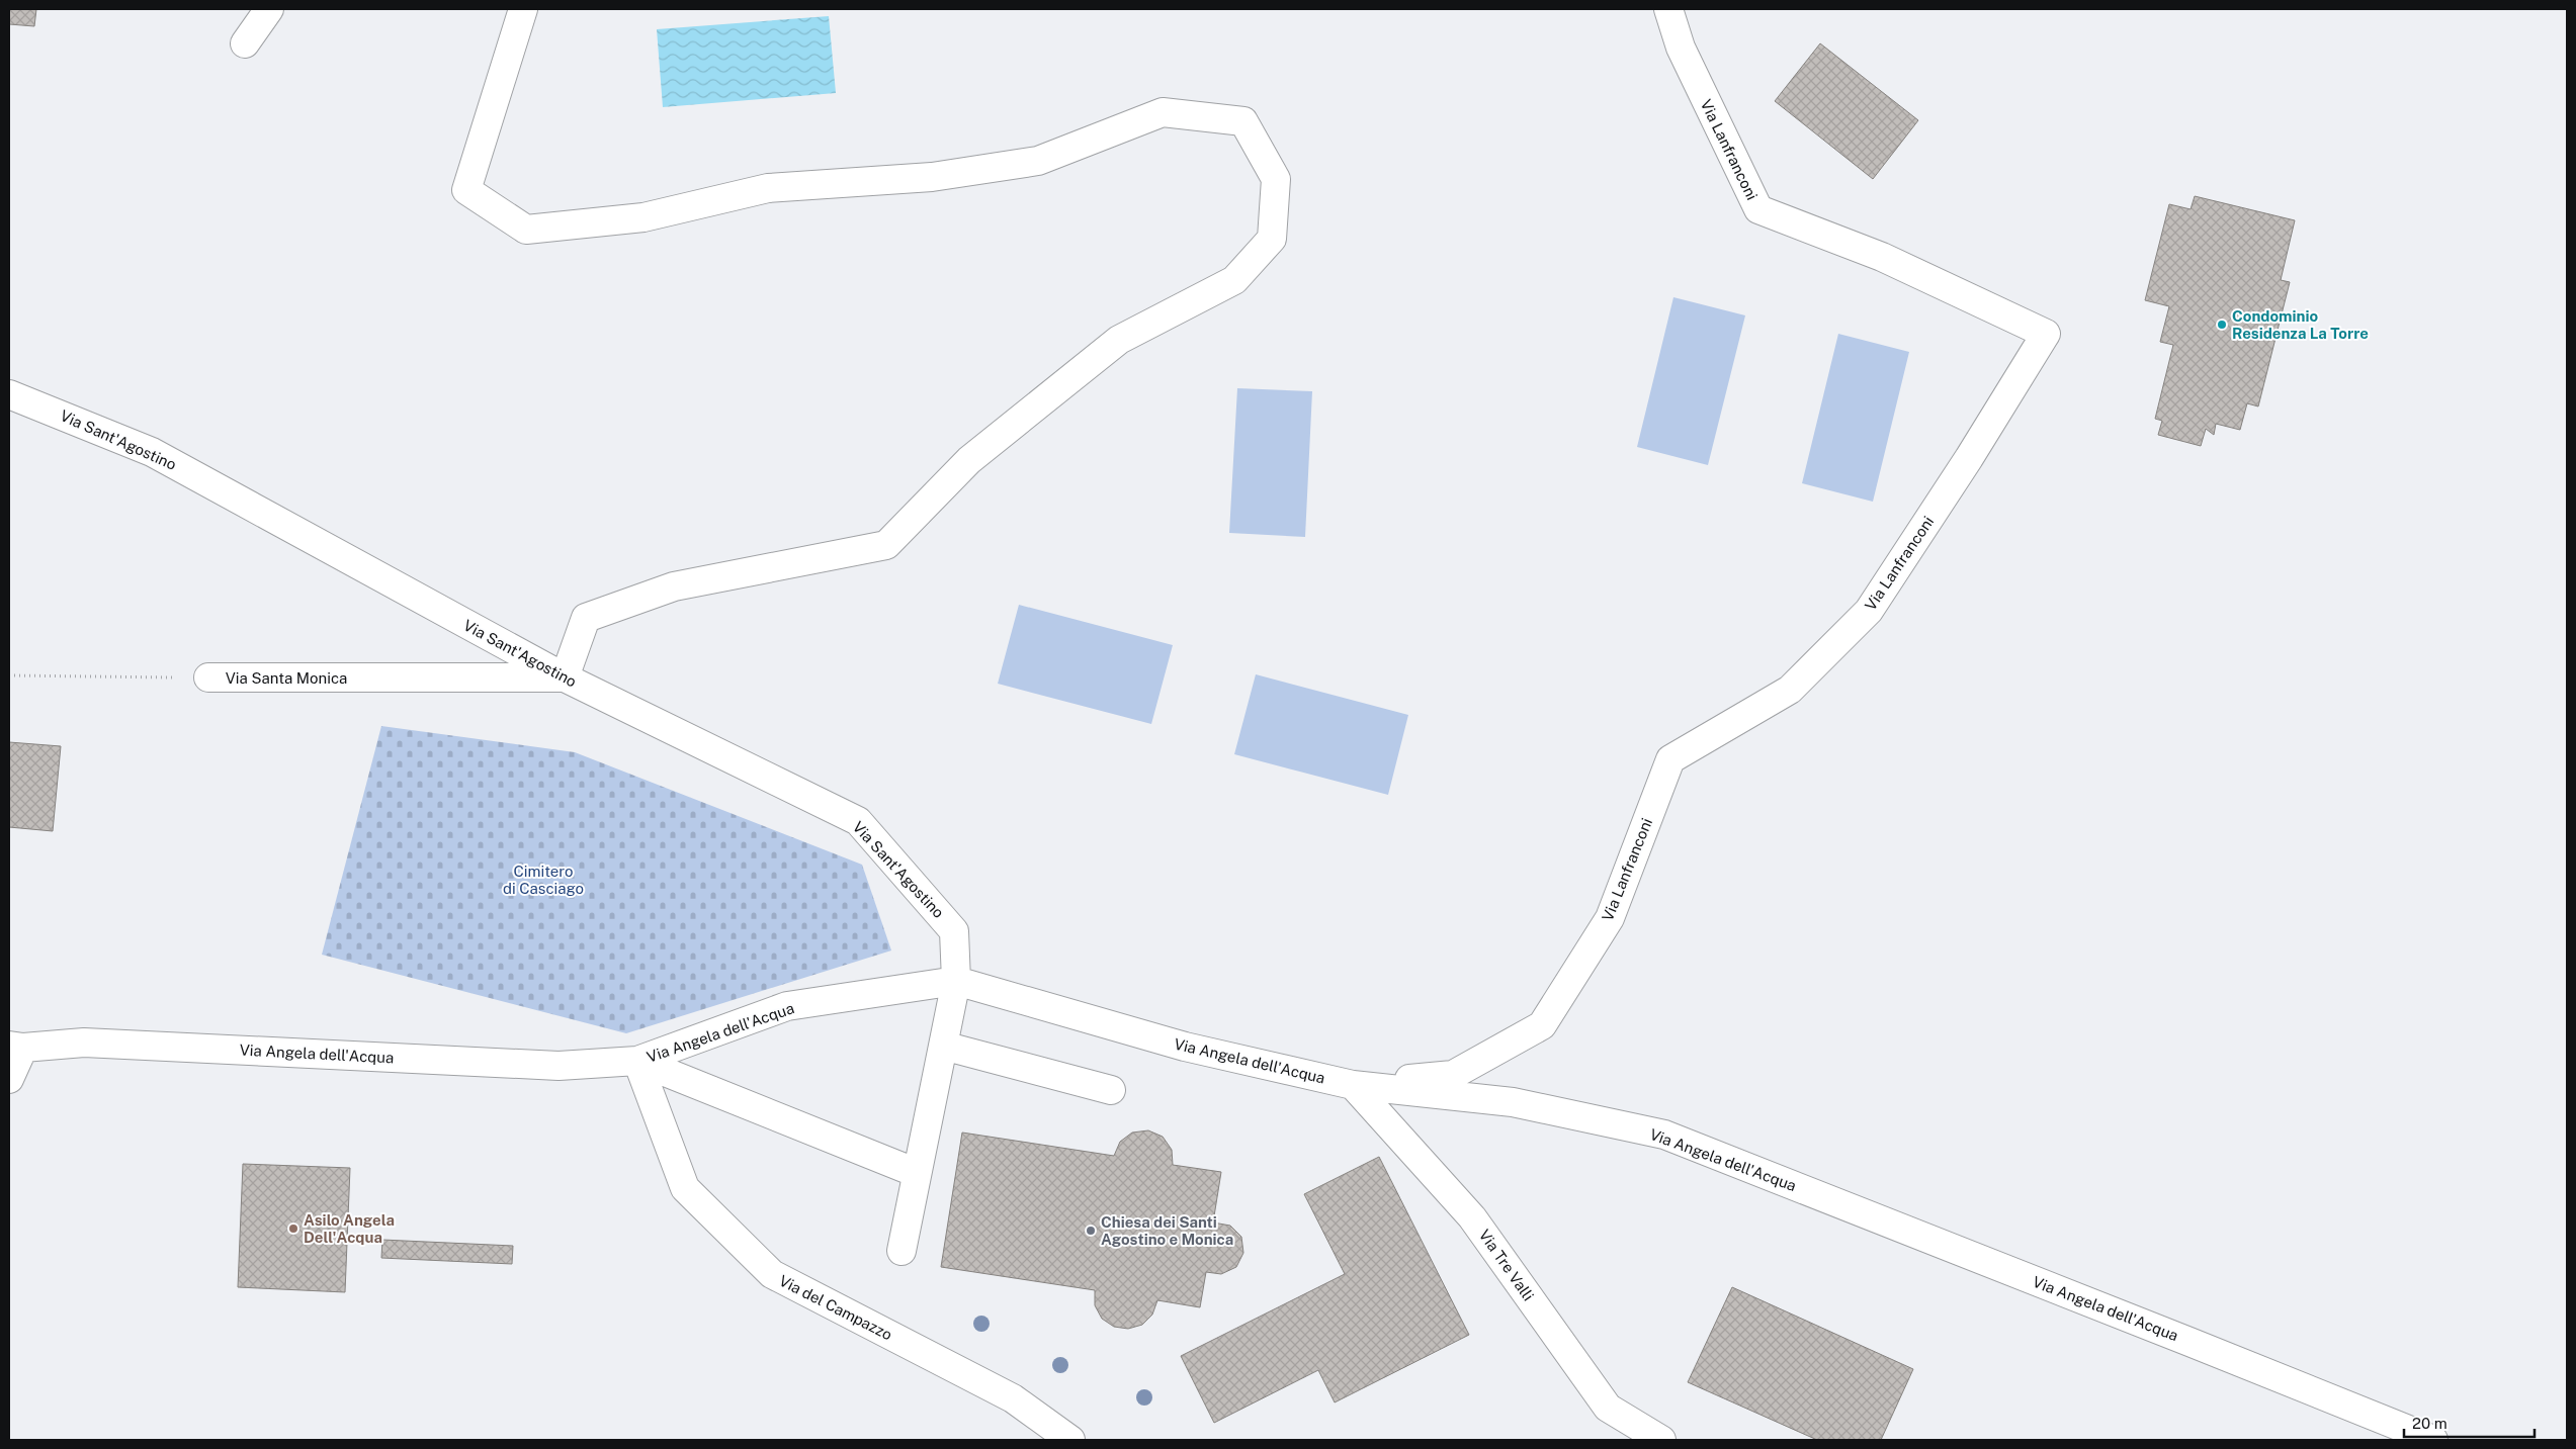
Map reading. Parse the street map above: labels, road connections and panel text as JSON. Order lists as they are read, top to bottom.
{
  "streets": {
    "street": [
      "Via Lanfranconi",
      "Via Sant'Agostino",
      "Via Santa Monica",
      "Via Angela dell'Acqua",
      "Via Tre Valli",
      "Via del Campazzo"
    ]
  },
  "crossings": [
    ["Via Lanfranconi", "Via Angela dell'Acqua"],
    ["Via Lanfranconi", "Via Tre Valli"],
    ["Via Sant'Agostino", "Via Santa Monica"],
    ["Via Sant'Agostino", "Via Angela dell'Acqua"],
    ["Via Angela dell'Acqua", "Via Tre Valli"],
    ["Via Angela dell'Acqua", "Via del Campazzo"]
  ],
  "parks": ["Cimitero di Casciago"],
  "places": ["Condominio Residenza La Torre", "Asilo Angela Dell'Acqua", "Chiesa dei Santi Agostino e Monica"],
  "scale_bar": "20 m"
}
